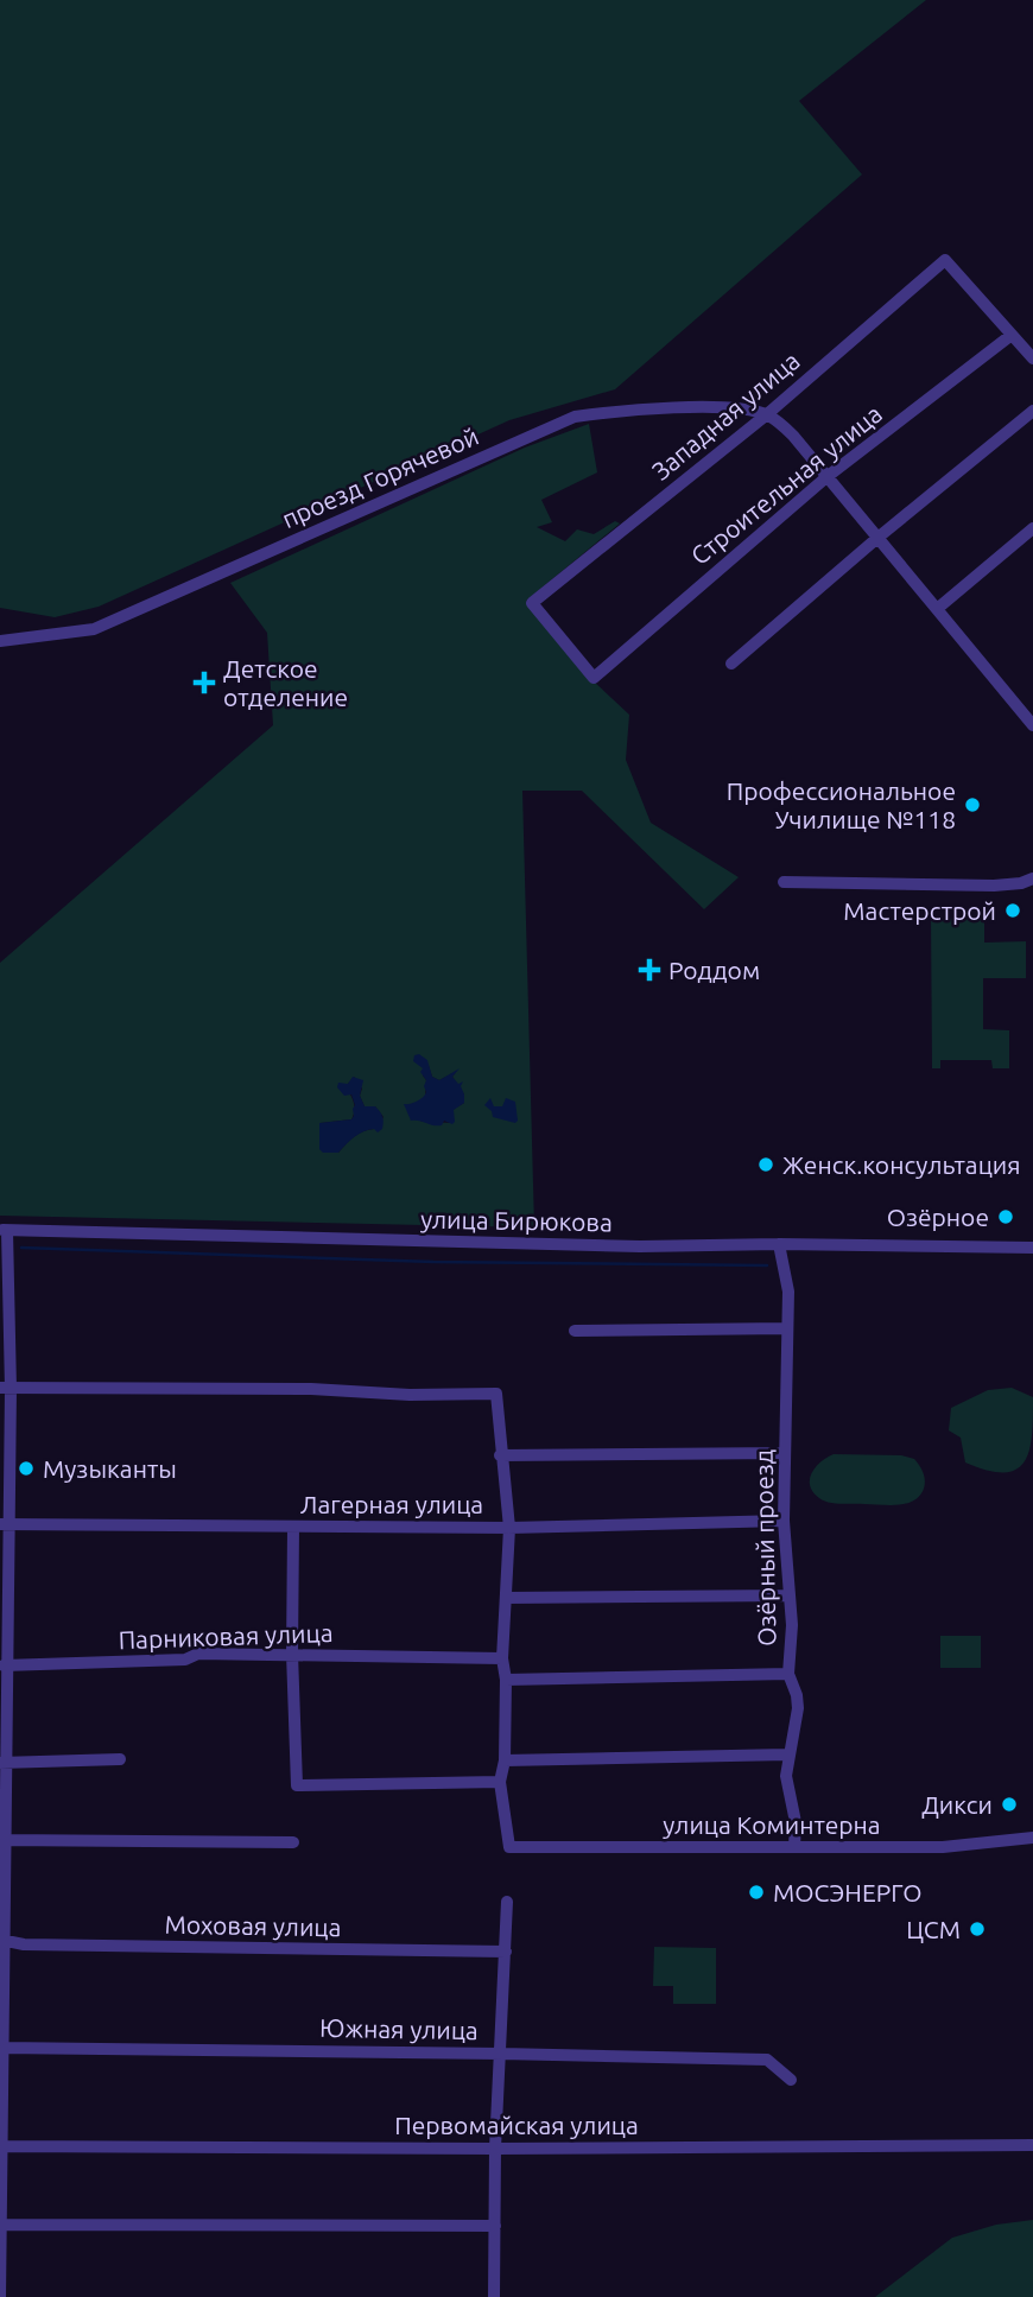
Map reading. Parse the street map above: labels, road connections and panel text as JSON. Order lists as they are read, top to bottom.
{
  "streets": {
    "street": [
      "Западная улица",
      "проезд Горячевой",
      "Строительная улица",
      "улица Бирюкова",
      "Лагерная улица",
      "Озёрный проезд",
      "Парниковая улица",
      "улица Коминтерна",
      "Моховая улица",
      "Южная улица",
      "Первомайская улица"
    ]
  },
  "crossings": [
    ["Западная улица", "проезд Горячевой"],
    ["Западная улица", "Строительная улица"],
    ["проезд Горячевой", "Строительная улица"],
    ["улица Бирюкова", "Озёрный проезд"],
    ["Лагерная улица", "Озёрный проезд"],
    ["Озёрный проезд", "улица Коминтерна"]
  ],
  "places": {
    "health": ["Детское отделение", "Роддом"],
    "other": [
      "Профессиональное Училище №118",
      "Мастерстрой",
      "Женск.консультация",
      "Озёрное",
      "Музыканты",
      "Дикси",
      "МОСЭНЕРГО",
      "ЦСМ"
    ]
  }
}
